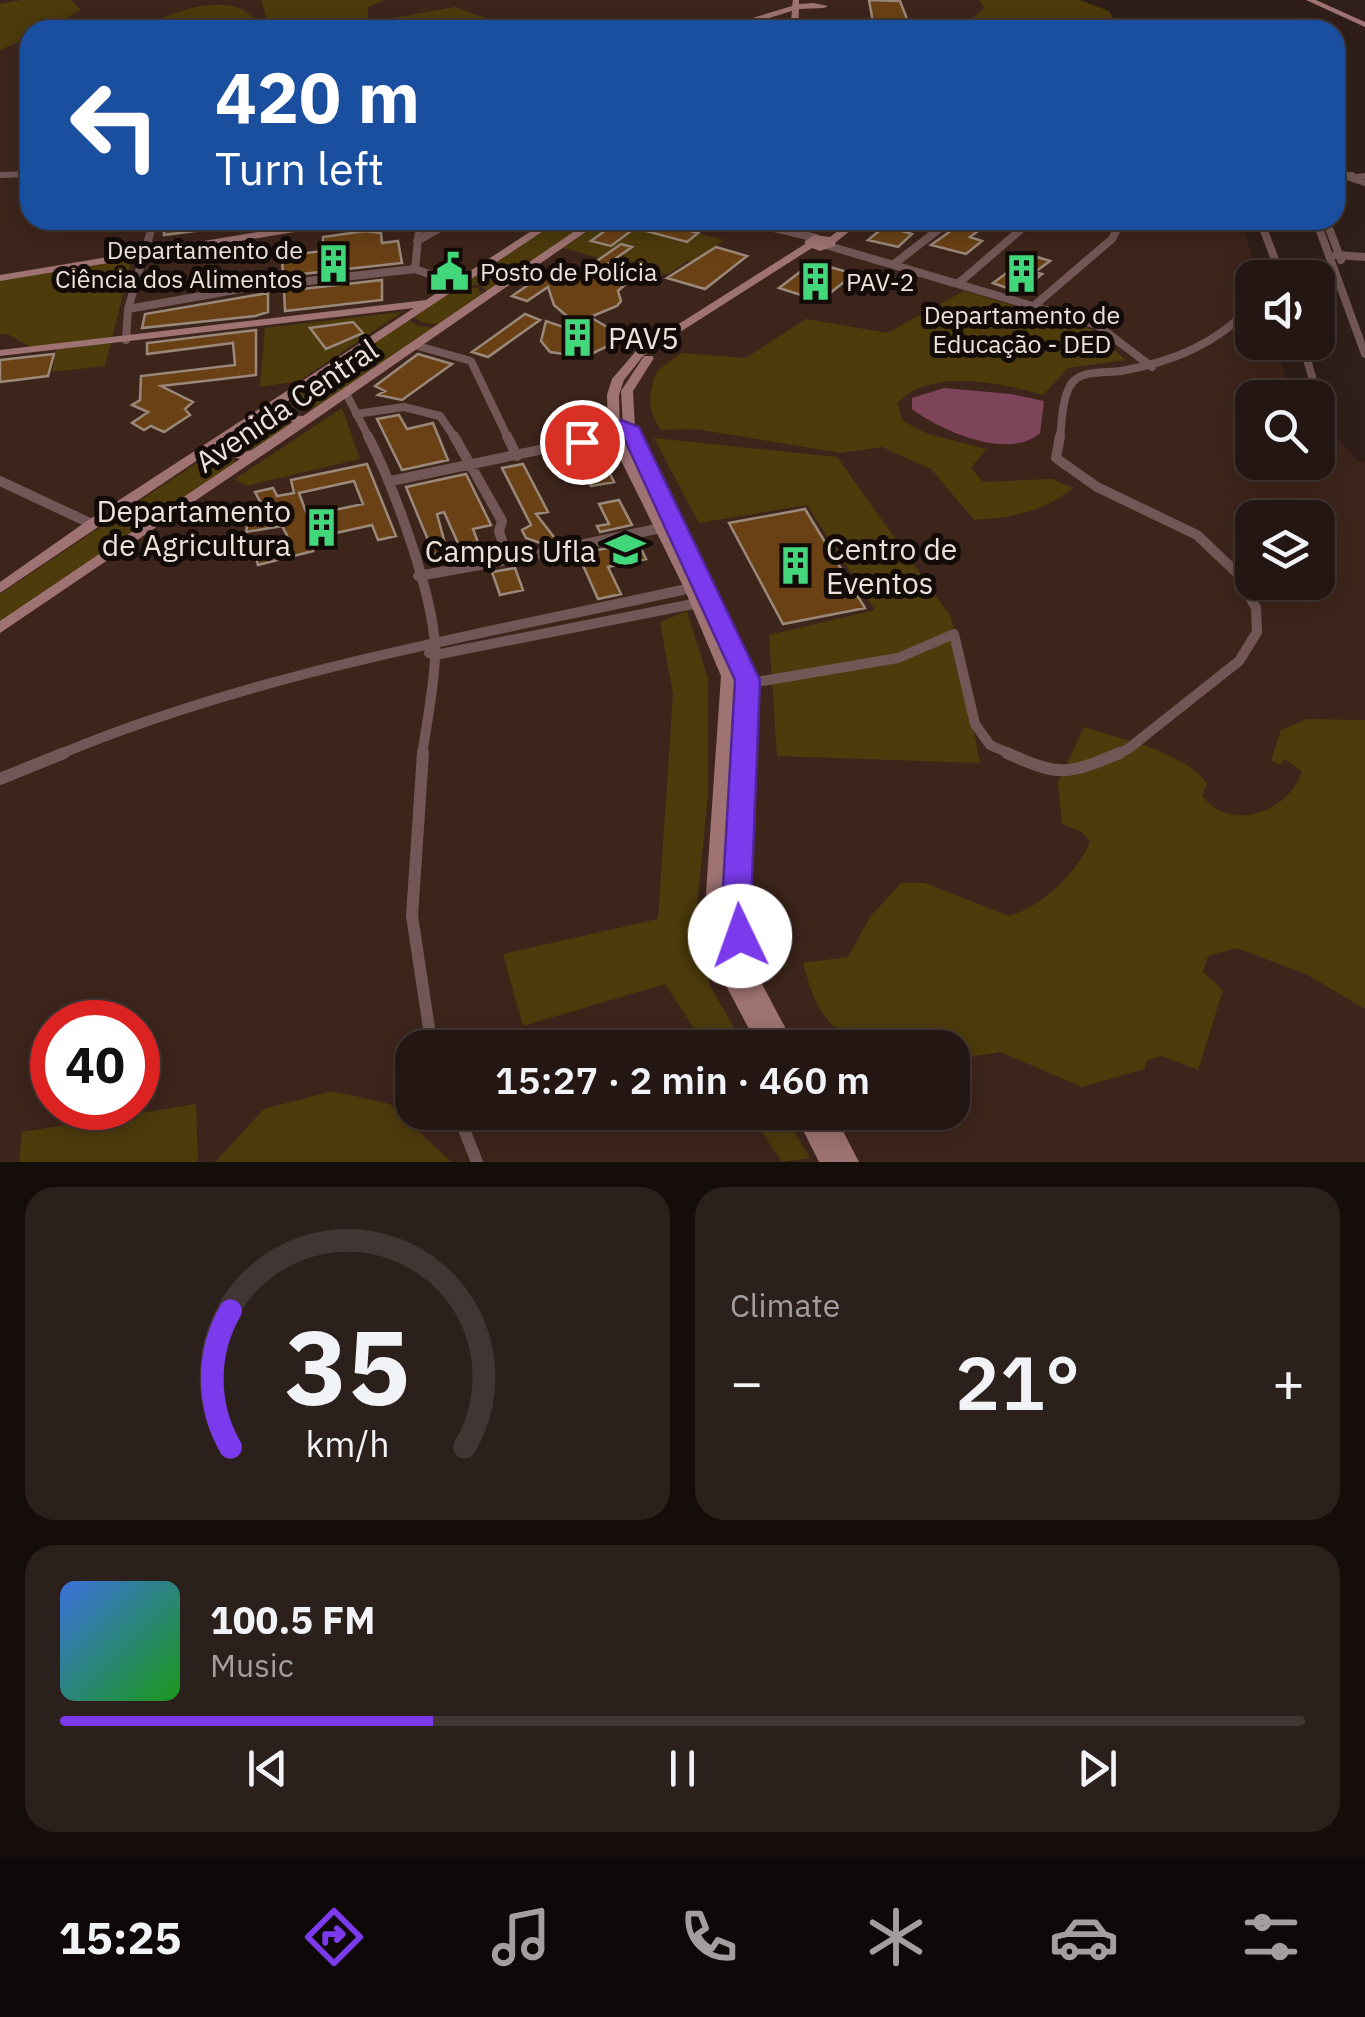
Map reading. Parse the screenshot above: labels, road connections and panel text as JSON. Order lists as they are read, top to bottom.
{
  "streets": {
    "street": ["Avenida Central"]
  },
  "places": {
    "building": [
      "Departamento de Ciência dos Alimentos",
      "Departamento de Educação - DED",
      "PAV-2",
      "PAV5",
      "Departamento de Agricultura",
      "Centro de Eventos"
    ],
    "public building": ["Posto de Polícia"],
    "school or university": ["Campus Ufla"]
  },
  "page": {
    "turn": ["420 m", "Turn left"],
    "limit": "40",
    "trip": "15:27 · 2 min · 460 m",
    "tile": "Climate",
    "heat": ["−", "21°", "+"],
    "song": ["100.5 FM", "Music"],
    "tabs": "15:25",
    "gauge": ["35", "km/h"]
  }
}
